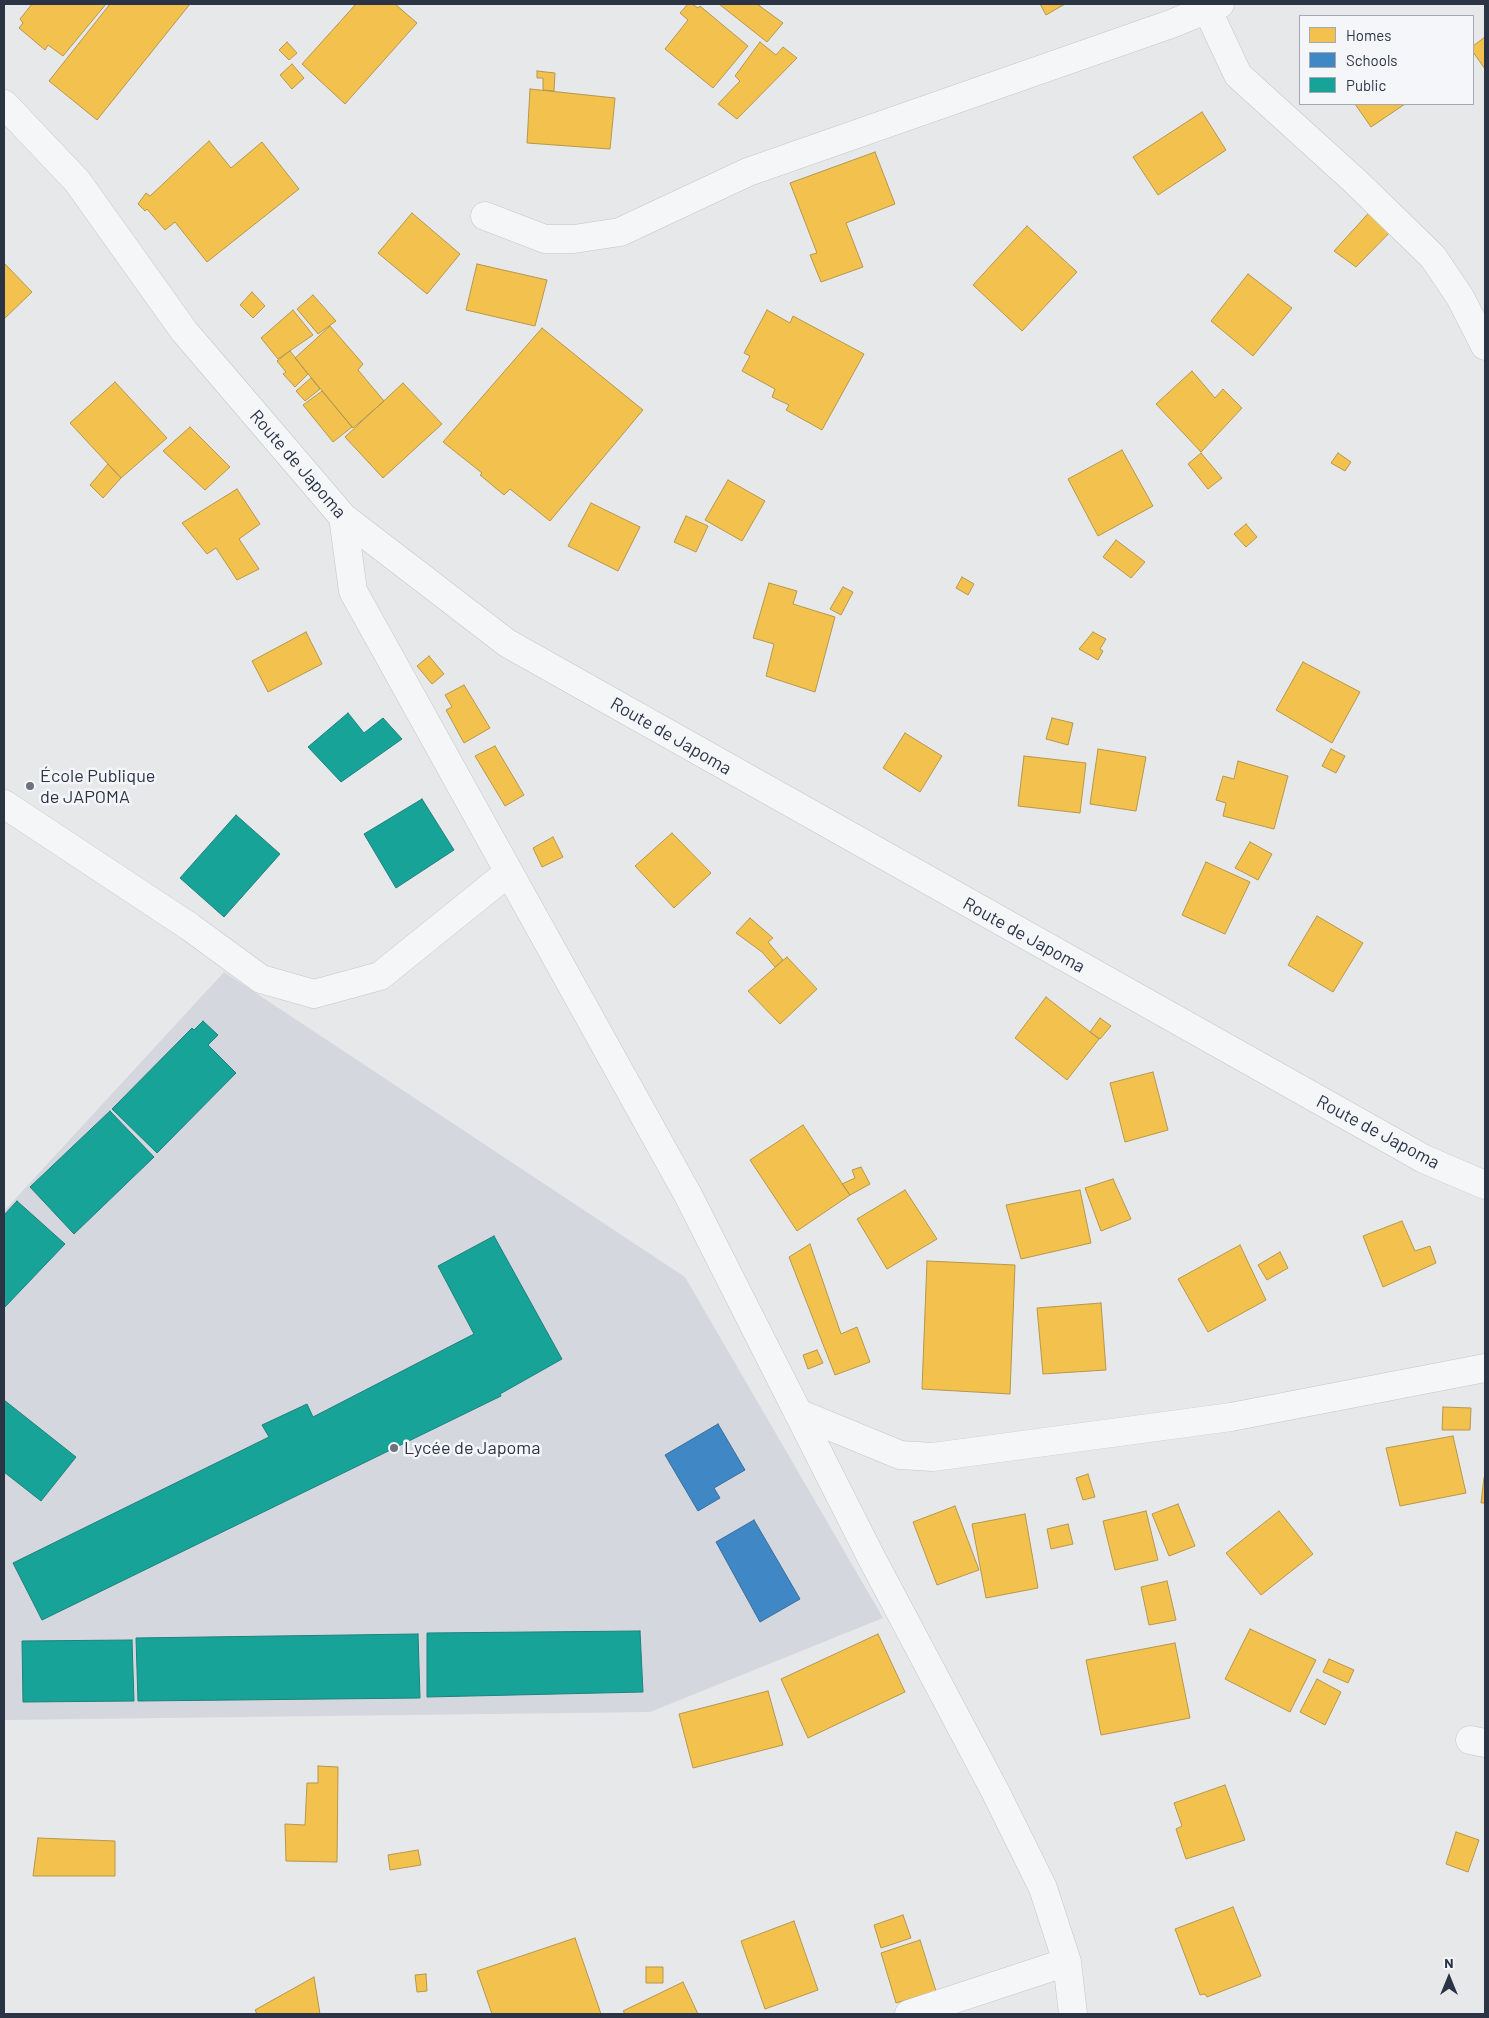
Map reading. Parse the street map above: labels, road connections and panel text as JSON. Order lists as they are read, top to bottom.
{
  "streets": {
    "street": ["Route de Japoma"]
  },
  "places": ["École Publique de JAPOMA", "Lycée de Japoma"],
  "legend": ["Homes", "Schools", "Public"],
  "north": "top"
}
